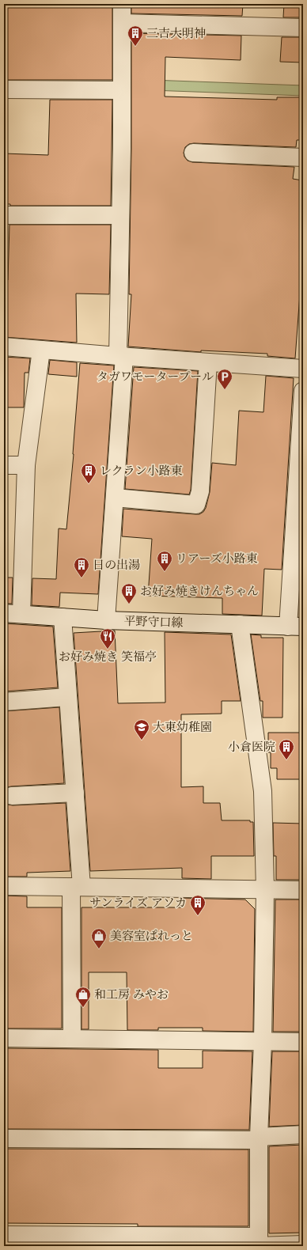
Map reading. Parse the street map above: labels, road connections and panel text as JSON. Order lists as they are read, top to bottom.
{
  "streets": {
    "street": ["平野守口線"]
  },
  "places": {
    "building": [
      "三吉大明神",
      "レクラン小路東",
      "リアーズ小路東",
      "日の出湯",
      "お好み焼きけんちゃん",
      "小倉医院",
      "サンライズ アソカ"
    ],
    "parking": ["タガワモータープール"],
    "restaurant": ["お好み焼き 笑福亭"],
    "school or university": ["大東幼稚園"],
    "shop": ["美容室ぱれっと", "和工房 みやお"]
  }
}
